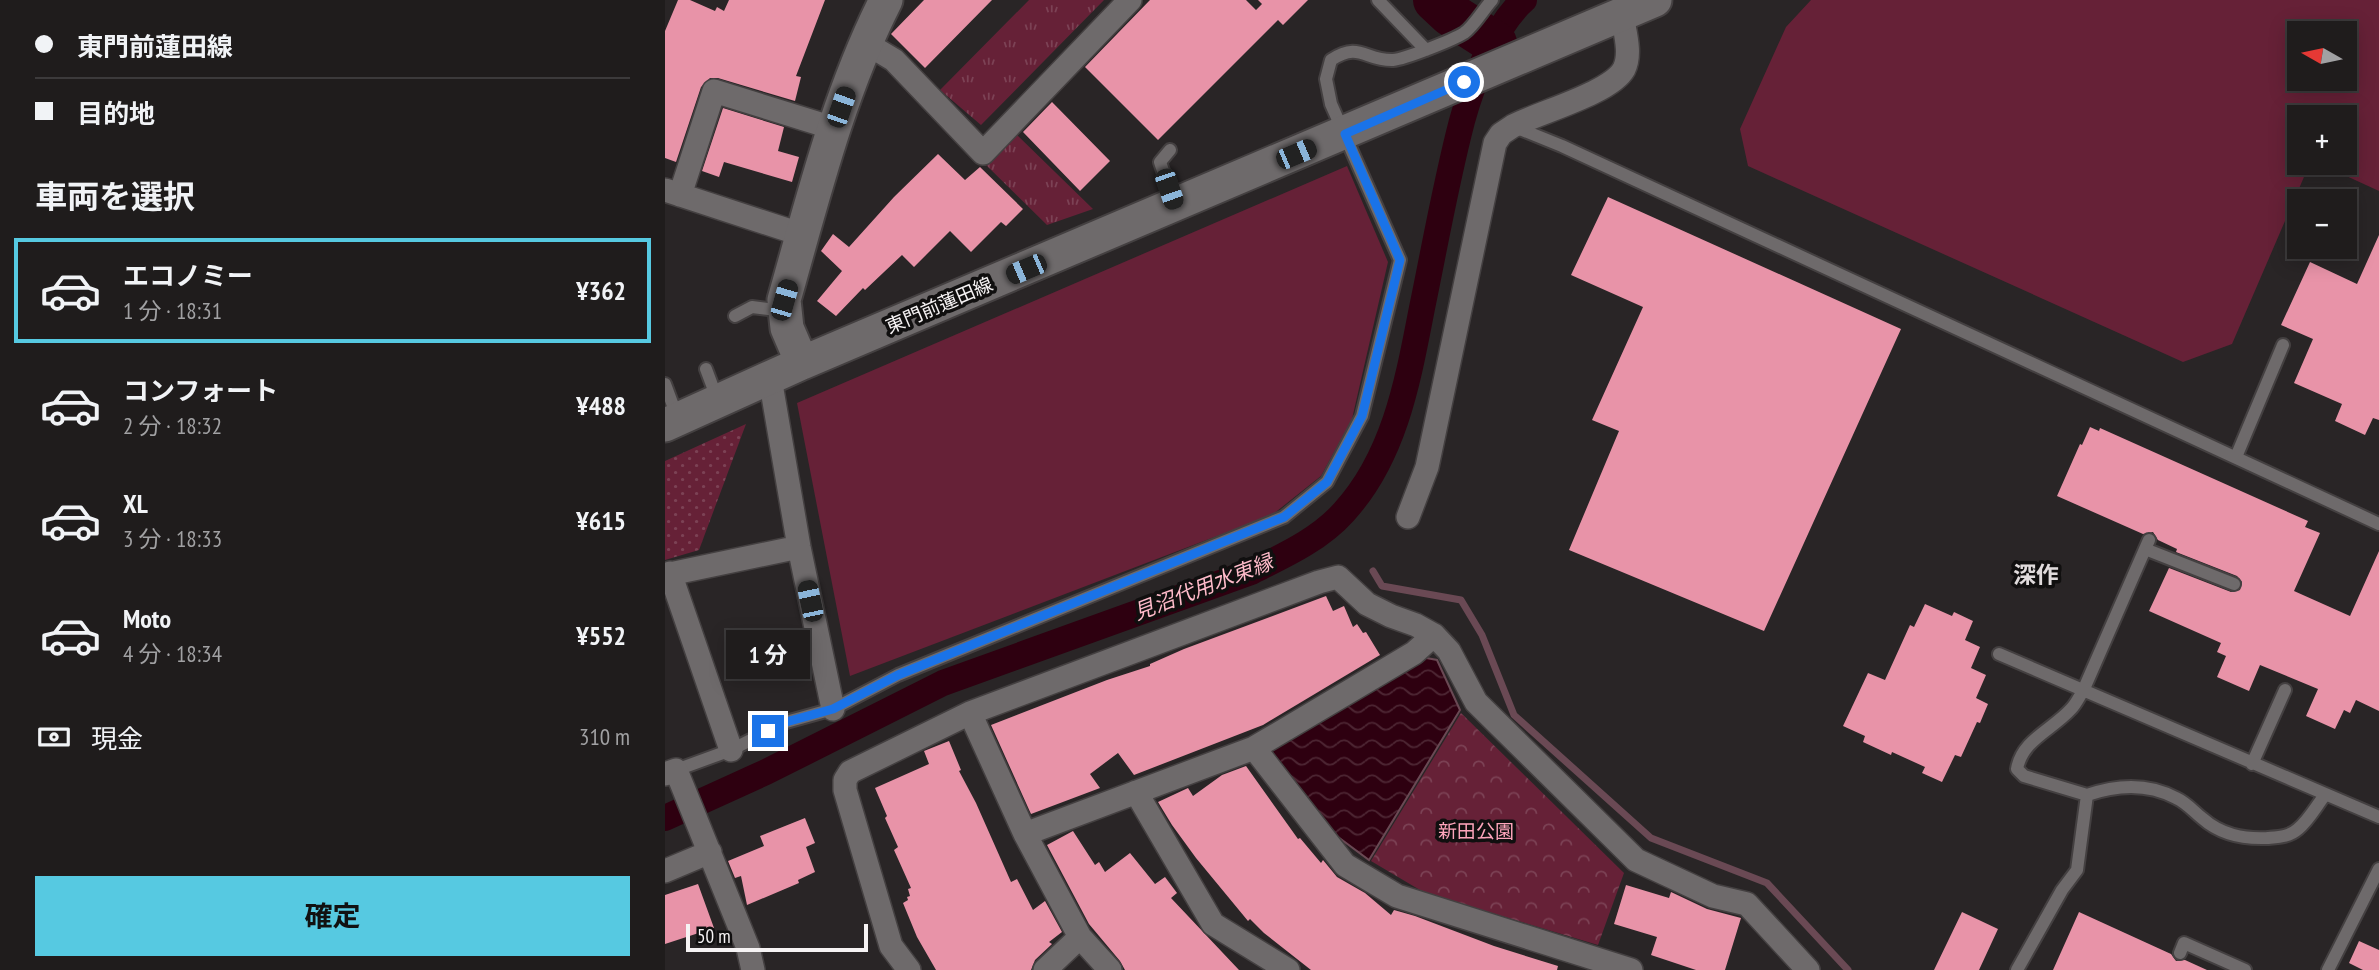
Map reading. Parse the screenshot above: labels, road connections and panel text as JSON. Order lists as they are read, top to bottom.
{
  "streets": {
    "main road": ["東門前蓮田線"]
  },
  "districts": ["深作"],
  "water": ["見沼代用水東縁"],
  "parks": ["新田公園"],
  "scale_bar": "50 m",
  "north": "left",
  "page": {
    "banner": ["東門前蓮田線", "目的地"],
    "map_buttons": ["+", "−"],
    "heading": "車両を選択",
    "list": [
      {
        "name": "エコノミー",
        "note": "1 分 · 18:31",
        "value": "¥362"
      },
      {
        "name": "コンフォート",
        "note": "2 分 · 18:32",
        "value": "¥488"
      },
      {
        "name": "XL",
        "note": "3 分 · 18:33",
        "value": "¥615"
      },
      {
        "name": "Moto",
        "note": "4 分 · 18:34",
        "value": "¥552"
      }
    ],
    "bubble": "1 分",
    "pay": ["現金", "310 m"],
    "buttons": "確定",
    "scale": "50 m"
  }
}
